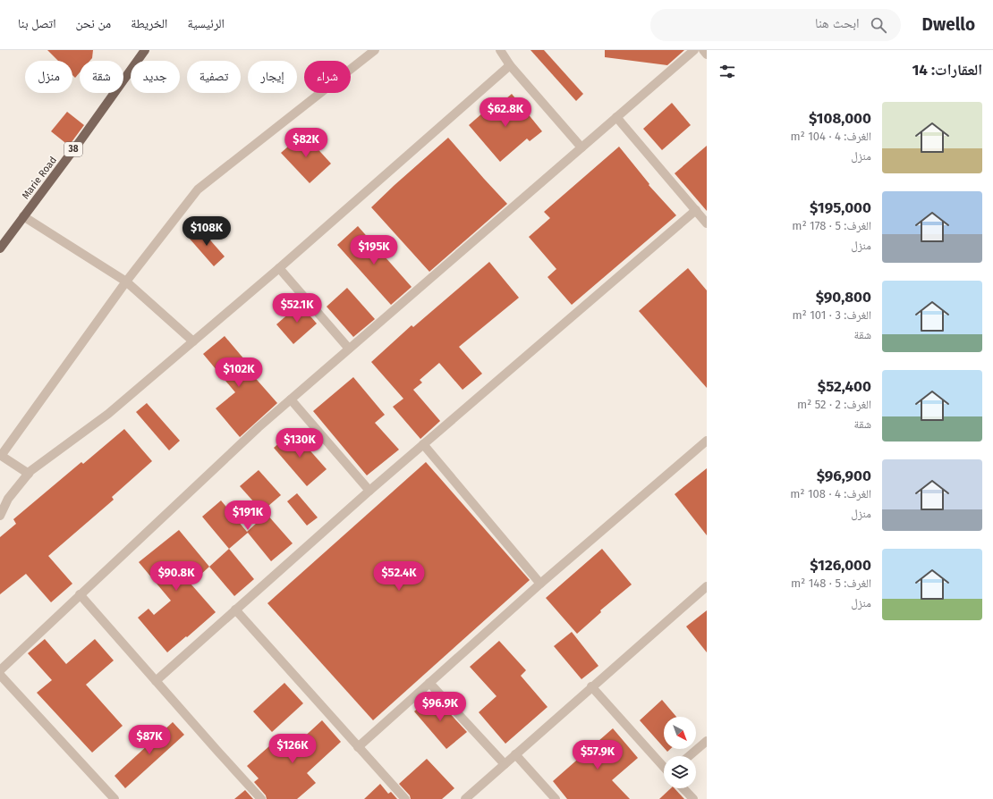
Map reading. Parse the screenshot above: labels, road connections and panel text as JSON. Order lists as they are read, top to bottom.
{
  "streets": {
    "main road": ["38", "Marie Road"]
  },
  "north": "bottom right",
  "page": {
    "header": "Dwello",
    "search": "ابحث هنا",
    "nav": [
      "الرئيسية",
      "الخريطة",
      "من نحن",
      "اتصل بنا"
    ],
    "heading": "العقارات: 14",
    "chip": [
      "شراء",
      "إيجار",
      "تصفية",
      "جديد",
      "شقة",
      "منزل"
    ],
    "list": [
      {
        "name": "$108,000",
        "note": "الغرف: 4 · 104 m² · منزل"
      },
      {
        "name": "$195,000",
        "note": "الغرف: 5 · 178 m² · منزل"
      },
      {
        "name": "$90,800",
        "note": "الغرف: 3 · 101 m² · شقة"
      },
      {
        "name": "$52,400",
        "note": "الغرف: 2 · 52 m² · شقة"
      },
      {
        "name": "$96,900",
        "note": "الغرف: 4 · 108 m² · منزل"
      },
      {
        "name": "$126,000",
        "note": "الغرف: 5 · 148 m² · منزل"
      }
    ],
    "price": [
      "$62.8K",
      "$82K",
      "$108K",
      "$195K",
      "$52.1K",
      "$102K",
      "$130K",
      "$191K",
      "$90.8K",
      "$52.4K",
      "$96.9K",
      "$87K",
      "$126K",
      "$57.9K"
    ]
  }
}
